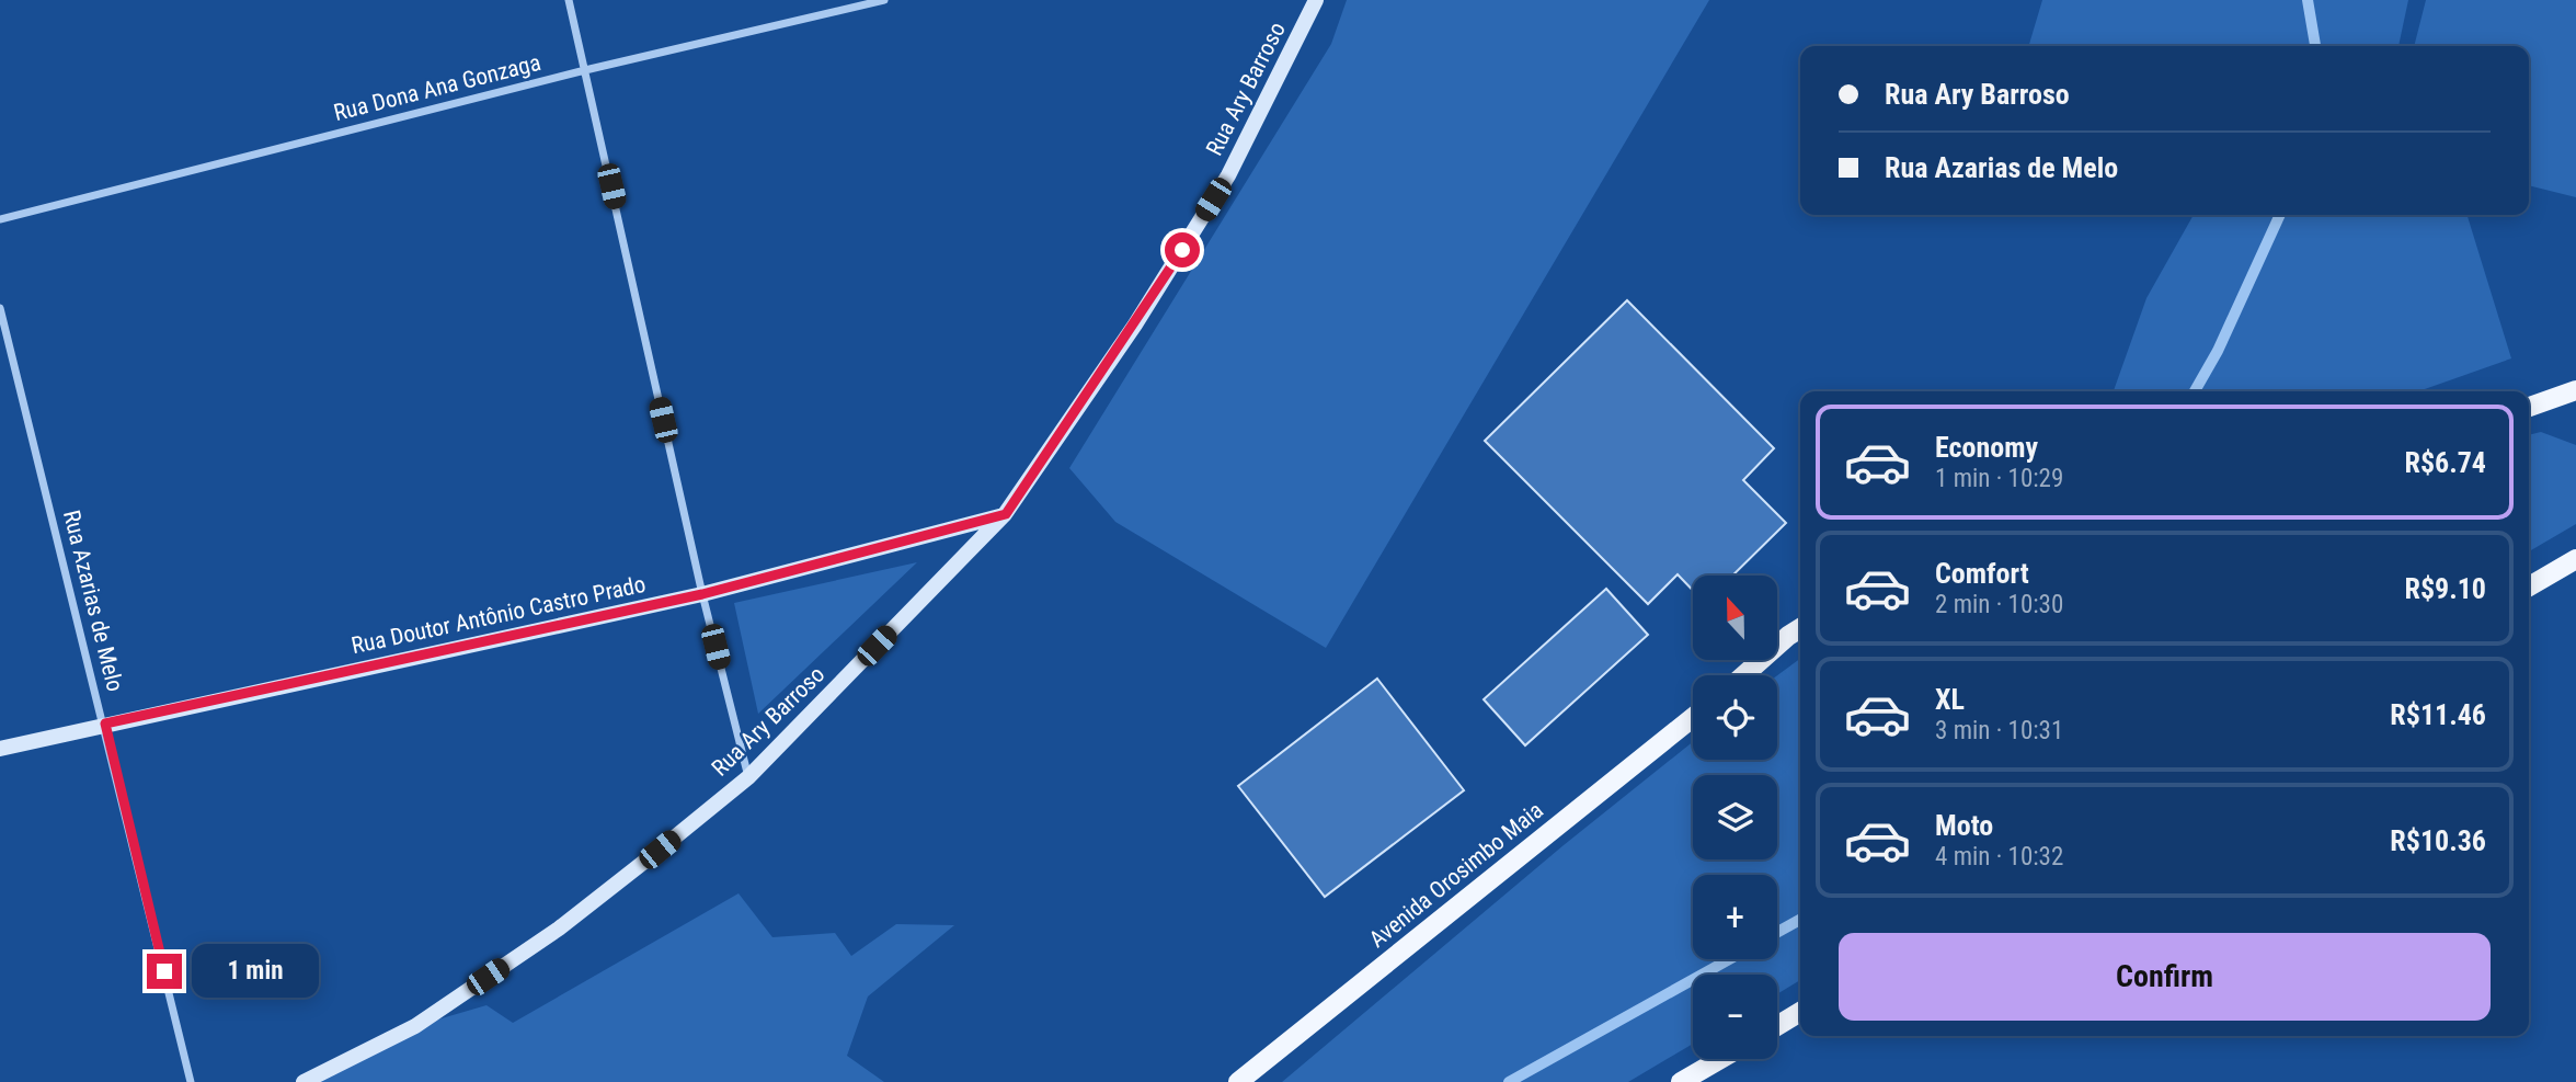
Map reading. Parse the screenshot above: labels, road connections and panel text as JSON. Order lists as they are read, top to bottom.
{
  "streets": {
    "main road": ["Rua Ary Barroso", "Rua Doutor Antônio Castro Prado", "Avenida Orosimbo Maia"],
    "street": ["Rua Dona Ana Gonzaga", "Rua Azarias de Melo"]
  },
  "crossings": [
    ["Rua Ary Barroso", "Rua Doutor Antônio Castro Prado"],
    ["Rua Azarias de Melo", "Rua Doutor Antônio Castro Prado"]
  ],
  "north": "top",
  "page": {
    "banner": ["Rua Ary Barroso", "Rua Azarias de Melo"],
    "list": [
      {
        "name": "Economy",
        "note": "1 min · 10:29",
        "value": "R$6.74"
      },
      {
        "name": "Comfort",
        "note": "2 min · 10:30",
        "value": "R$9.10"
      },
      {
        "name": "XL",
        "note": "3 min · 10:31",
        "value": "R$11.46"
      },
      {
        "name": "Moto",
        "note": "4 min · 10:32",
        "value": "R$10.36"
      }
    ],
    "map_buttons": ["+", "−"],
    "buttons": "Confirm",
    "bubble": "1 min"
  }
}
